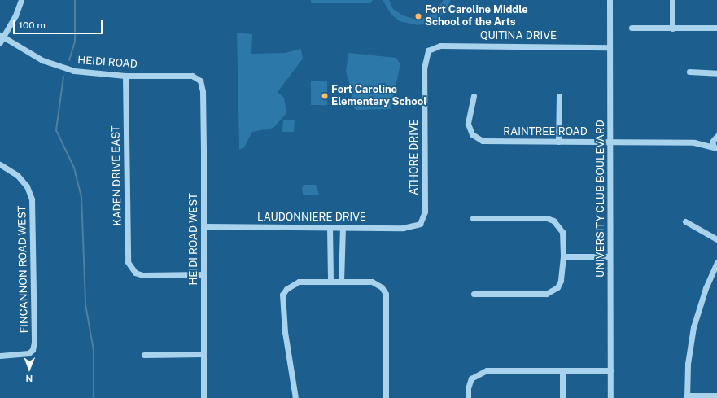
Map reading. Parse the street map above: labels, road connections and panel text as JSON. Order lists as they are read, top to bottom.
{
  "streets": {
    "street": [
      "QUITINA DRIVE",
      "HEIDI ROAD",
      "RAINTREE ROAD",
      "ATHORE DRIVE",
      "KADEN DRIVE EAST",
      "UNIVERSITY CLUB BOULEVARD",
      "LAUDONNIERE DRIVE",
      "HEIDI ROAD WEST",
      "FINCANNON ROAD WEST"
    ]
  },
  "crossings": [
    ["QUITINA DRIVE", "ATHORE DRIVE"],
    ["QUITINA DRIVE", "UNIVERSITY CLUB BOULEVARD"],
    ["HEIDI ROAD", "KADEN DRIVE EAST"],
    ["HEIDI ROAD", "HEIDI ROAD WEST"],
    ["RAINTREE ROAD", "UNIVERSITY CLUB BOULEVARD"],
    ["ATHORE DRIVE", "LAUDONNIERE DRIVE"],
    ["KADEN DRIVE EAST", "HEIDI ROAD WEST"],
    ["LAUDONNIERE DRIVE", "HEIDI ROAD WEST"]
  ],
  "places": ["Fort Caroline Middle School of the Arts", "Fort Caroline Elementary School"],
  "scale_bar": "100 m",
  "north": "bottom"
}
